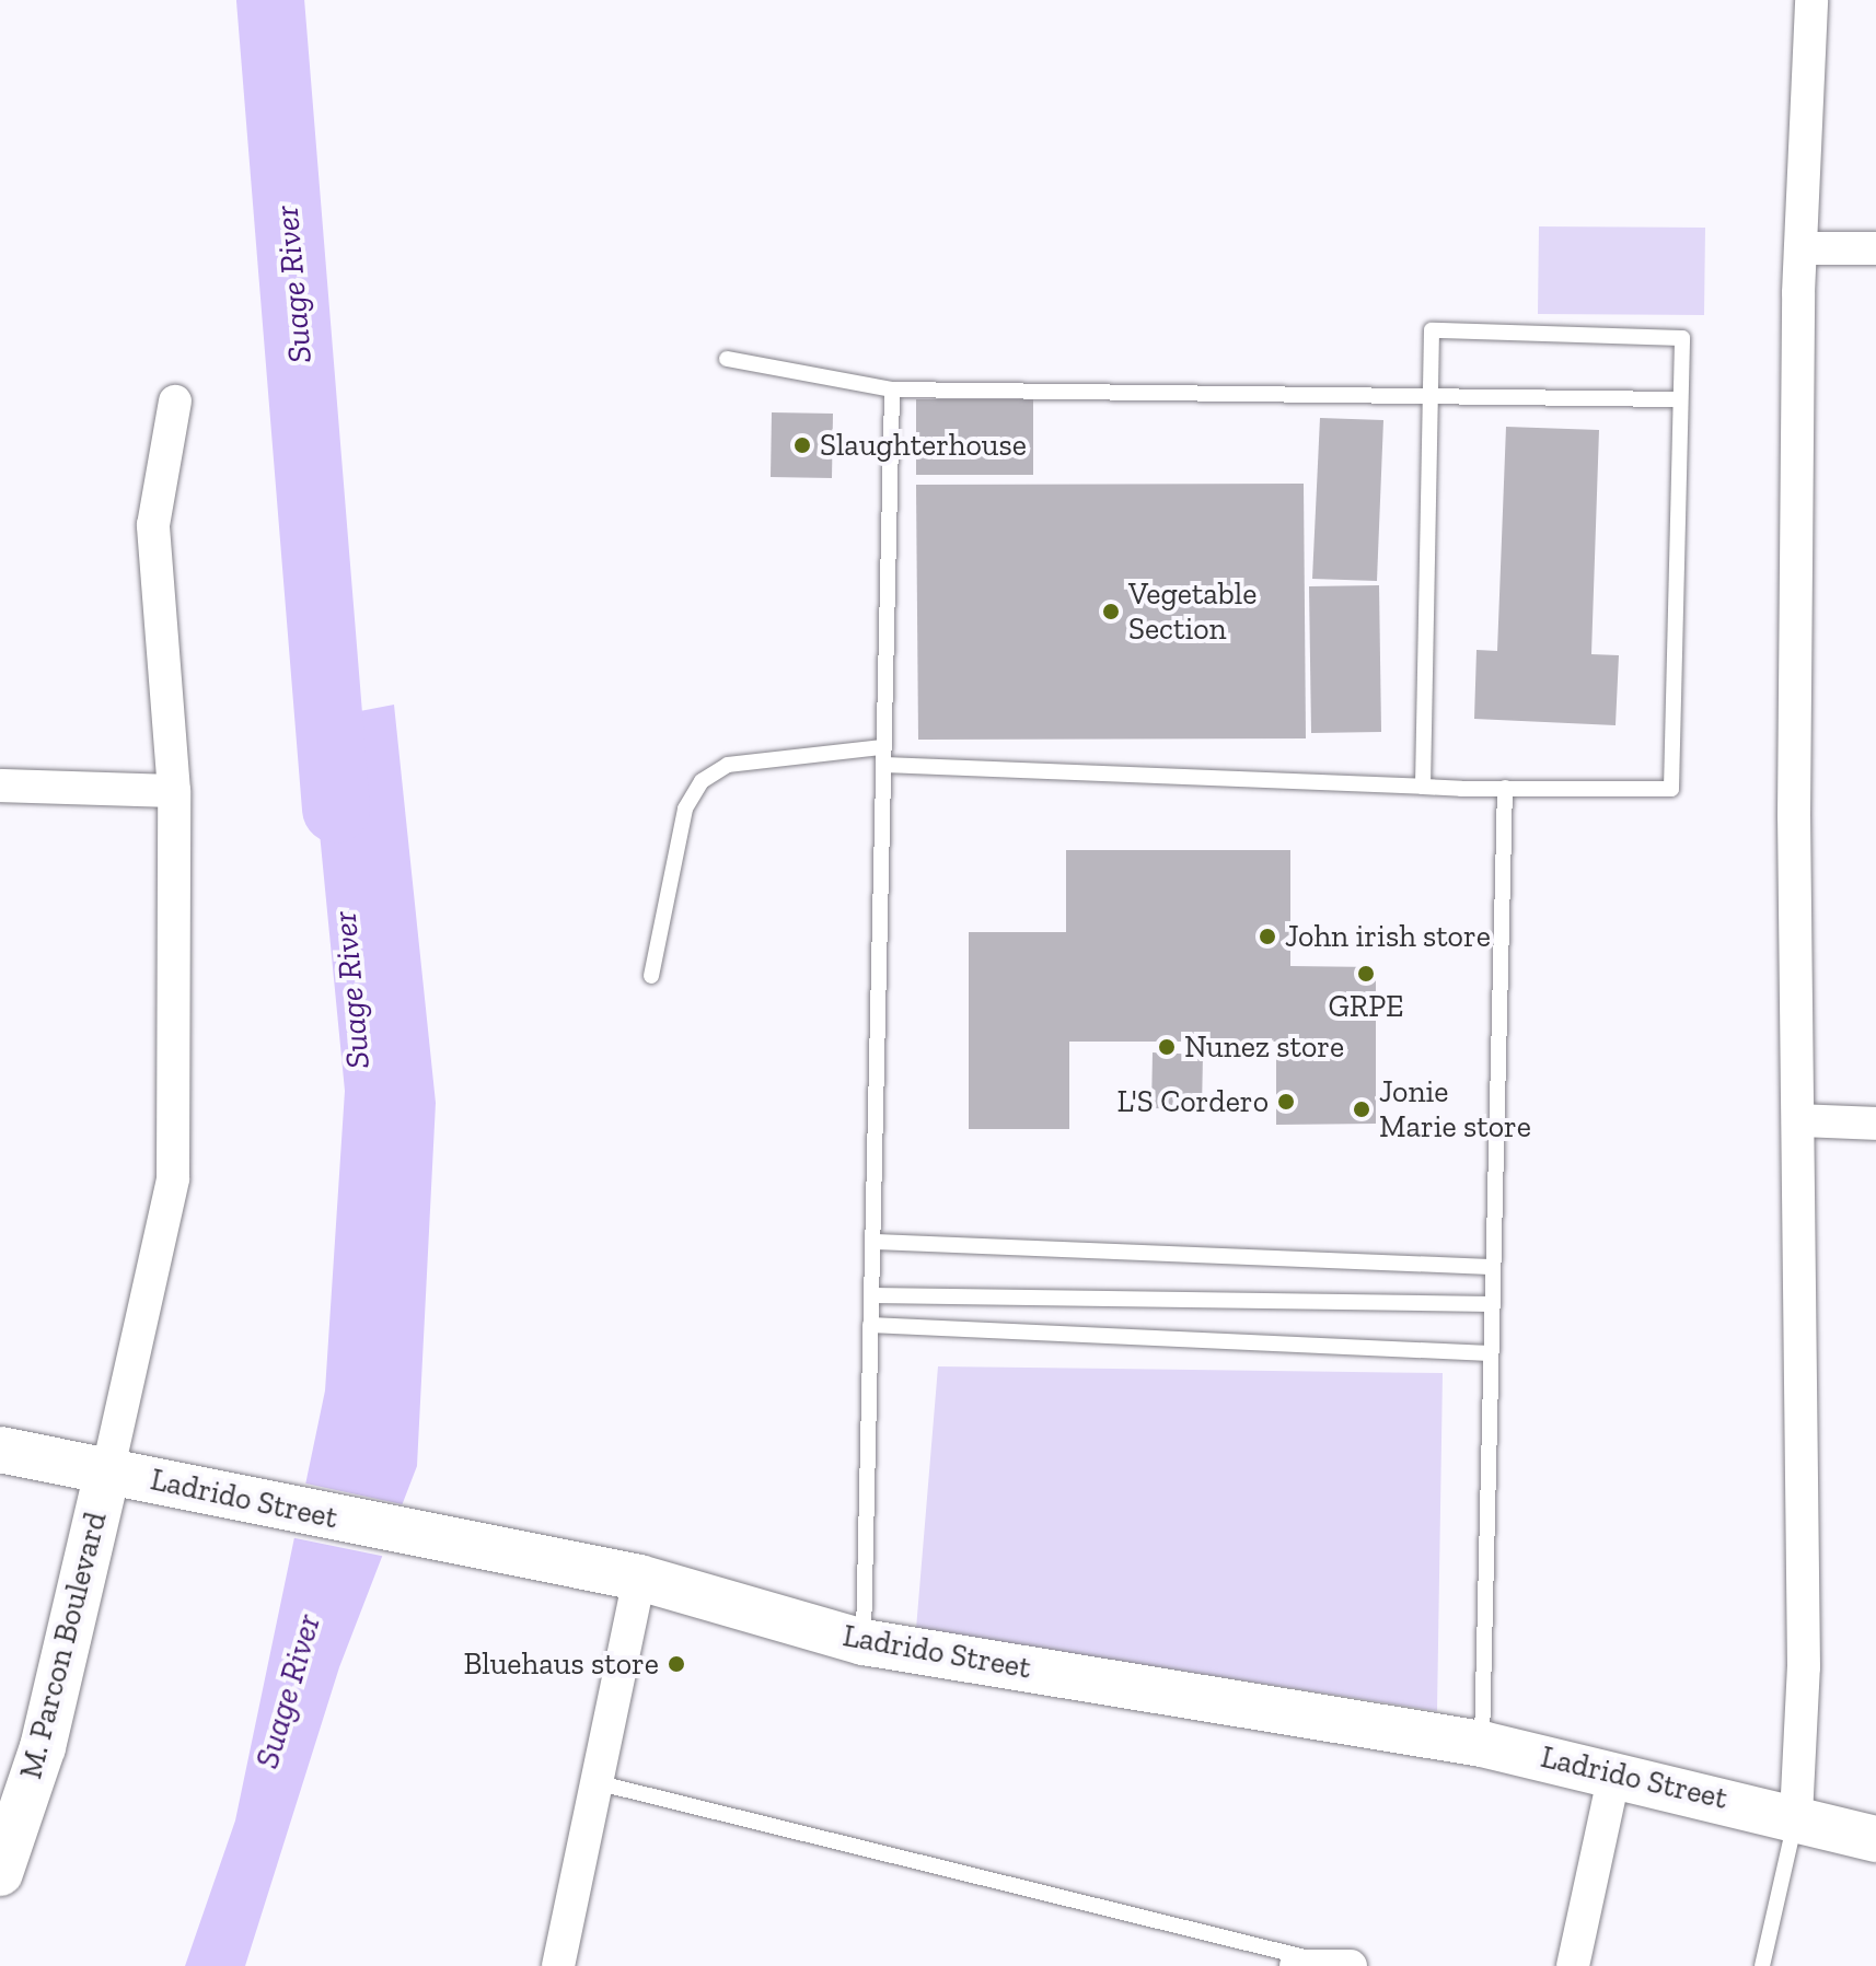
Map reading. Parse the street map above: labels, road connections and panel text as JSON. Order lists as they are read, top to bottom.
{
  "streets": {
    "street": ["Ladrido Street", "M. Parcon Boulevard"]
  },
  "crossings": [
    ["Ladrido Street", "M. Parcon Boulevard"]
  ],
  "water": ["Suage River"],
  "places": [
    "Slaughterhouse",
    "Vegetable Section",
    "John irish store",
    "GRPE",
    "Nunez store",
    "L'S Cordero",
    "Jonie Marie store",
    "Bluehaus store"
  ]
}
